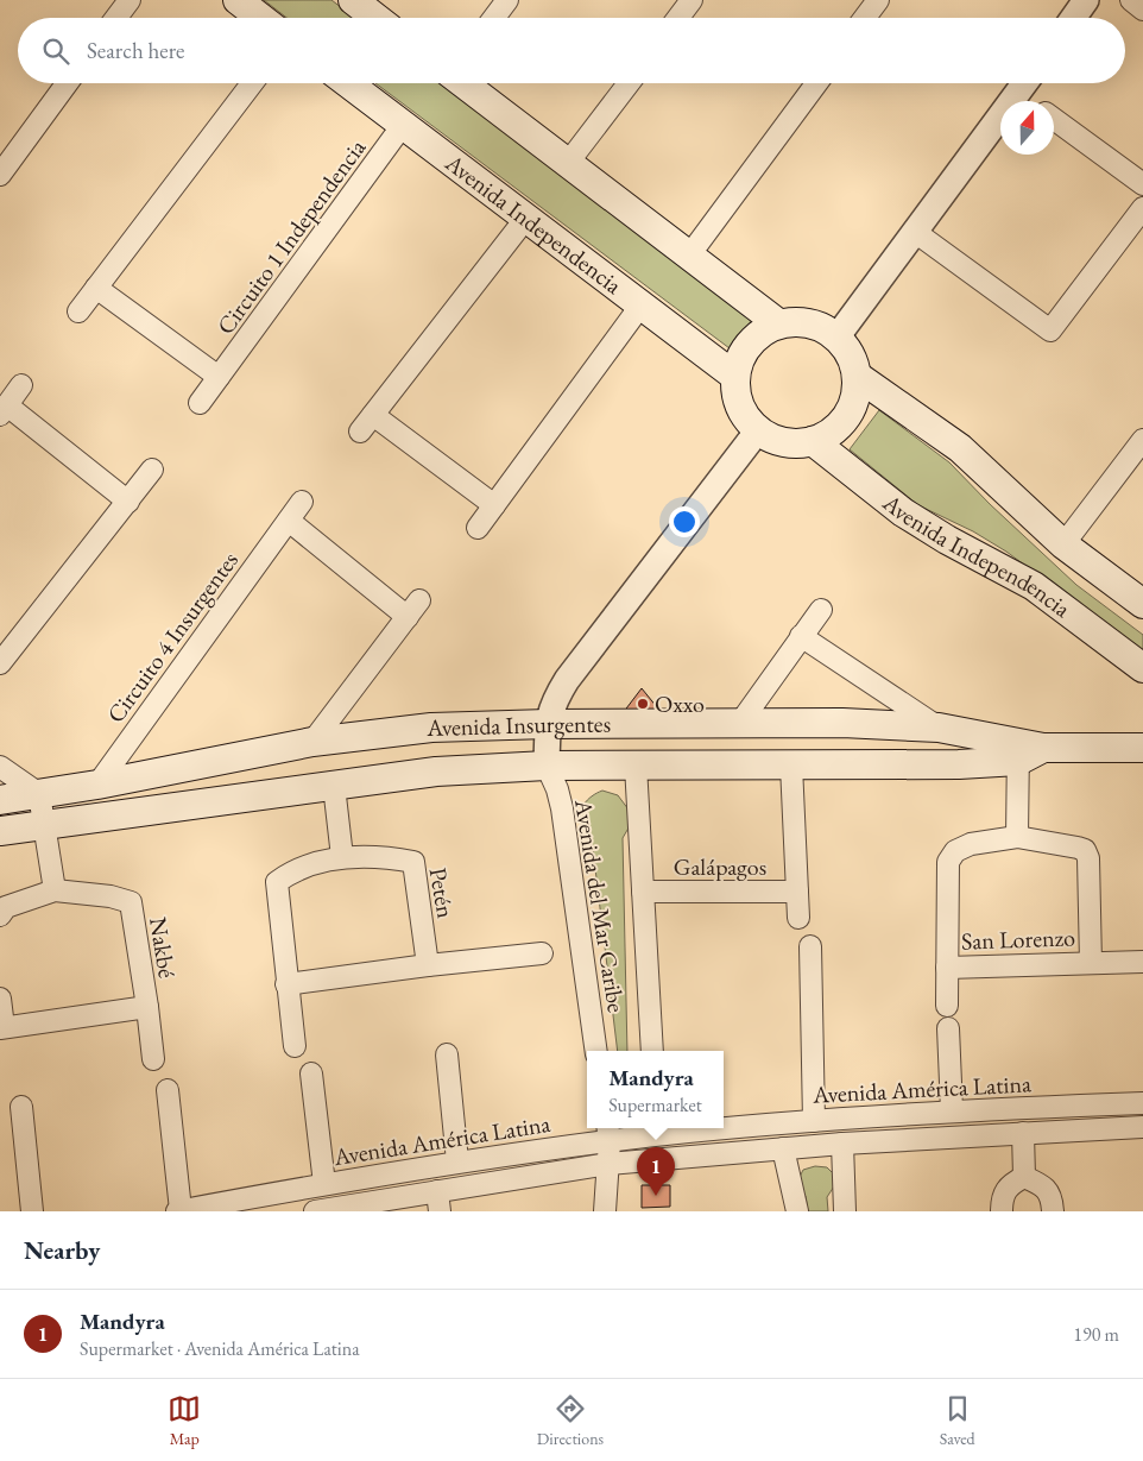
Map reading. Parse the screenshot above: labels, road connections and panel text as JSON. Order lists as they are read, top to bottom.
{
  "streets": {
    "main road": ["Avenida Independencia", "Avenida Insurgentes"],
    "street": [
      "Circuito 1 Independencia",
      "Circuito 4 Insurgentes",
      "Galápagos",
      "Petén",
      "Avenida del Mar Caribe",
      "San Lorenzo",
      "Nakbé",
      "Avenida América Latina"
    ]
  },
  "crossings": [
    ["Avenida Independencia", "Circuito 1 Independencia"],
    ["Circuito 4 Insurgentes", "Avenida Insurgentes"],
    ["Avenida Insurgentes", "Avenida del Mar Caribe"],
    ["Galápagos", "Avenida del Mar Caribe"]
  ],
  "places": ["Oxxo"],
  "north": "top",
  "page": {
    "search": "Search here",
    "popup": ["Mandyra", "Supermarket"],
    "pins": "1",
    "heading": "Nearby",
    "list": [
      {
        "mark": "1",
        "name": "Mandyra",
        "note": "Supermarket · Avenida América Latina",
        "value": "190 m"
      }
    ],
    "nav": ["Map", "Directions", "Saved"]
  }
}
